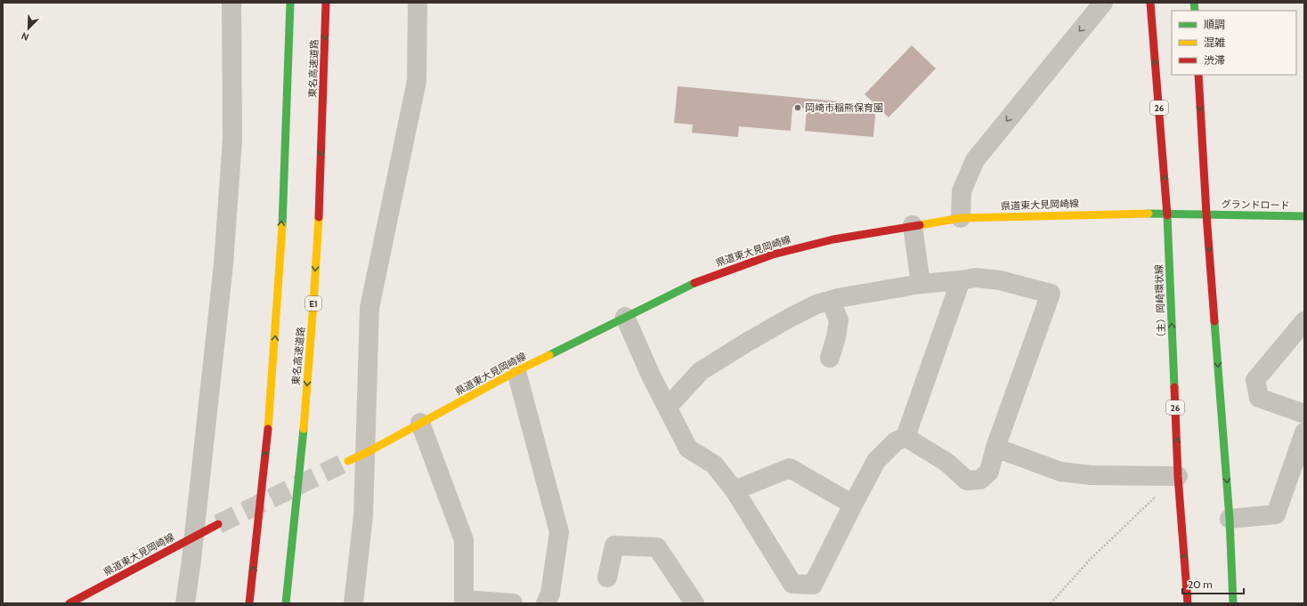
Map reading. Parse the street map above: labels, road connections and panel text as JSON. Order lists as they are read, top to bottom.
{
  "streets": {
    "main road": [
      "東名高速道路",
      "26",
      "県道東大見岡崎線",
      "グランドロード",
      "E1",
      "（主）岡崎環状線"
    ]
  },
  "crossings": [
    ["県道東大見岡崎線", "グランドロード"],
    ["県道東大見岡崎線", "（主）岡崎環状線"]
  ],
  "places": ["岡崎市稲熊保育園"],
  "legend": ["順調", "混雑", "渋滞"],
  "scale_bar": "20 m",
  "north": "bottom left"
}
